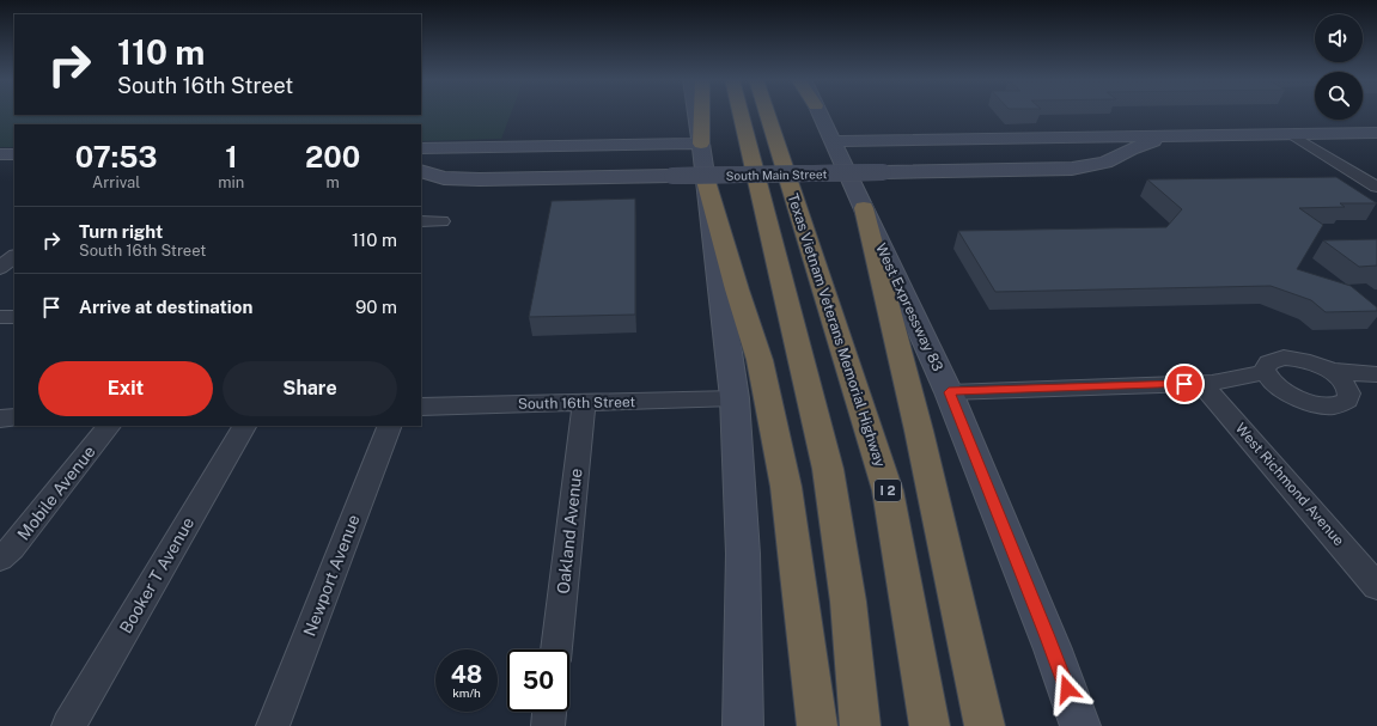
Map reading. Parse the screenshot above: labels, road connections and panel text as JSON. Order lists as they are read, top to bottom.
{
  "streets": {
    "highway": ["Texas Vietnam Veterans Memorial Highway", "I 2"],
    "street": [
      "South Main Street",
      "West Expressway 83",
      "South 16th Street",
      "West Richmond Avenue",
      "Mobile Avenue",
      "Oakland Avenue",
      "Booker T Avenue",
      "Newport Avenue"
    ]
  },
  "crossings": [
    ["South Main Street", "West Expressway 83"],
    ["South 16th Street", "Oakland Avenue"]
  ],
  "page": {
    "turn": ["110 m", "South 16th Street"],
    "eta": [
      "07:53",
      "Arrival",
      "1",
      "min",
      "200",
      "m"
    ],
    "list": [
      {
        "name": "Turn right",
        "note": "South 16th Street",
        "value": "110 m"
      },
      {
        "name": "Arrive at destination",
        "value": "90 m"
      }
    ],
    "buttons": ["Exit", "Share"],
    "speed": "48 km/h",
    "limit": "50"
  }
}
